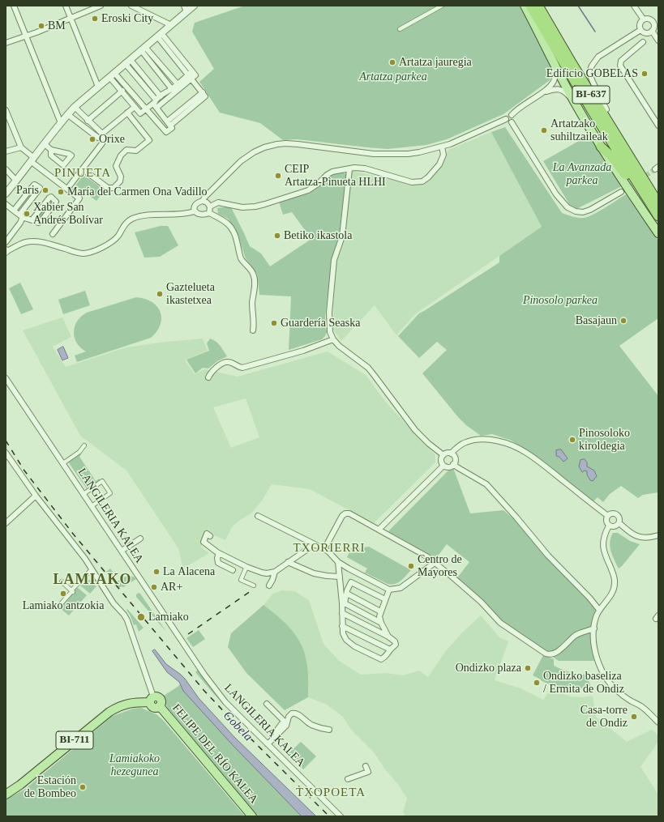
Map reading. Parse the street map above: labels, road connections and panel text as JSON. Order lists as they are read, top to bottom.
{
  "streets": {
    "highway": ["BI-637"],
    "main road": ["BI-711", "FELIPE DEL RÍO KALEA"],
    "street": ["LANGILERIA KALEA"]
  },
  "crossings": [
    ["BI-711", "FELIPE DEL RÍO KALEA"]
  ],
  "districts": [
    "PINUETA",
    "TXORIERRI",
    "LAMIAKO",
    "TXOPOETA"
  ],
  "water": ["Gobela"],
  "parks": [
    "Artatza parkea",
    "La Avanzada parkea",
    "Pinosolo parkea",
    "Lamiakoko hezegunea"
  ],
  "places": [
    "Eroski City",
    "BM",
    "Artatza jauregia",
    "Edificio GOBELAS",
    "Artatzako suhiltzaileak",
    "Orixe",
    "CEIP Artatza-Pìnueta HLHI",
    "Paris",
    "María del Carmen Ona Vadillo",
    "Xabier San Andrés Bolívar",
    "Betiko ikastola",
    "Gaztelueta ikastetxea",
    "Basajaun",
    "Guardería Seaska",
    "Pinosoloko kiroldegia",
    "Centro de Mayores",
    "La Alacena",
    "AR+",
    "Lamiako antzokia",
    "Lamiako",
    "Ondizko plaza",
    "Ondizko baseliza / Ermita de Ondiz",
    "Casa-torre de Ondiz",
    "Estación de Bombeo"
  ]
}
